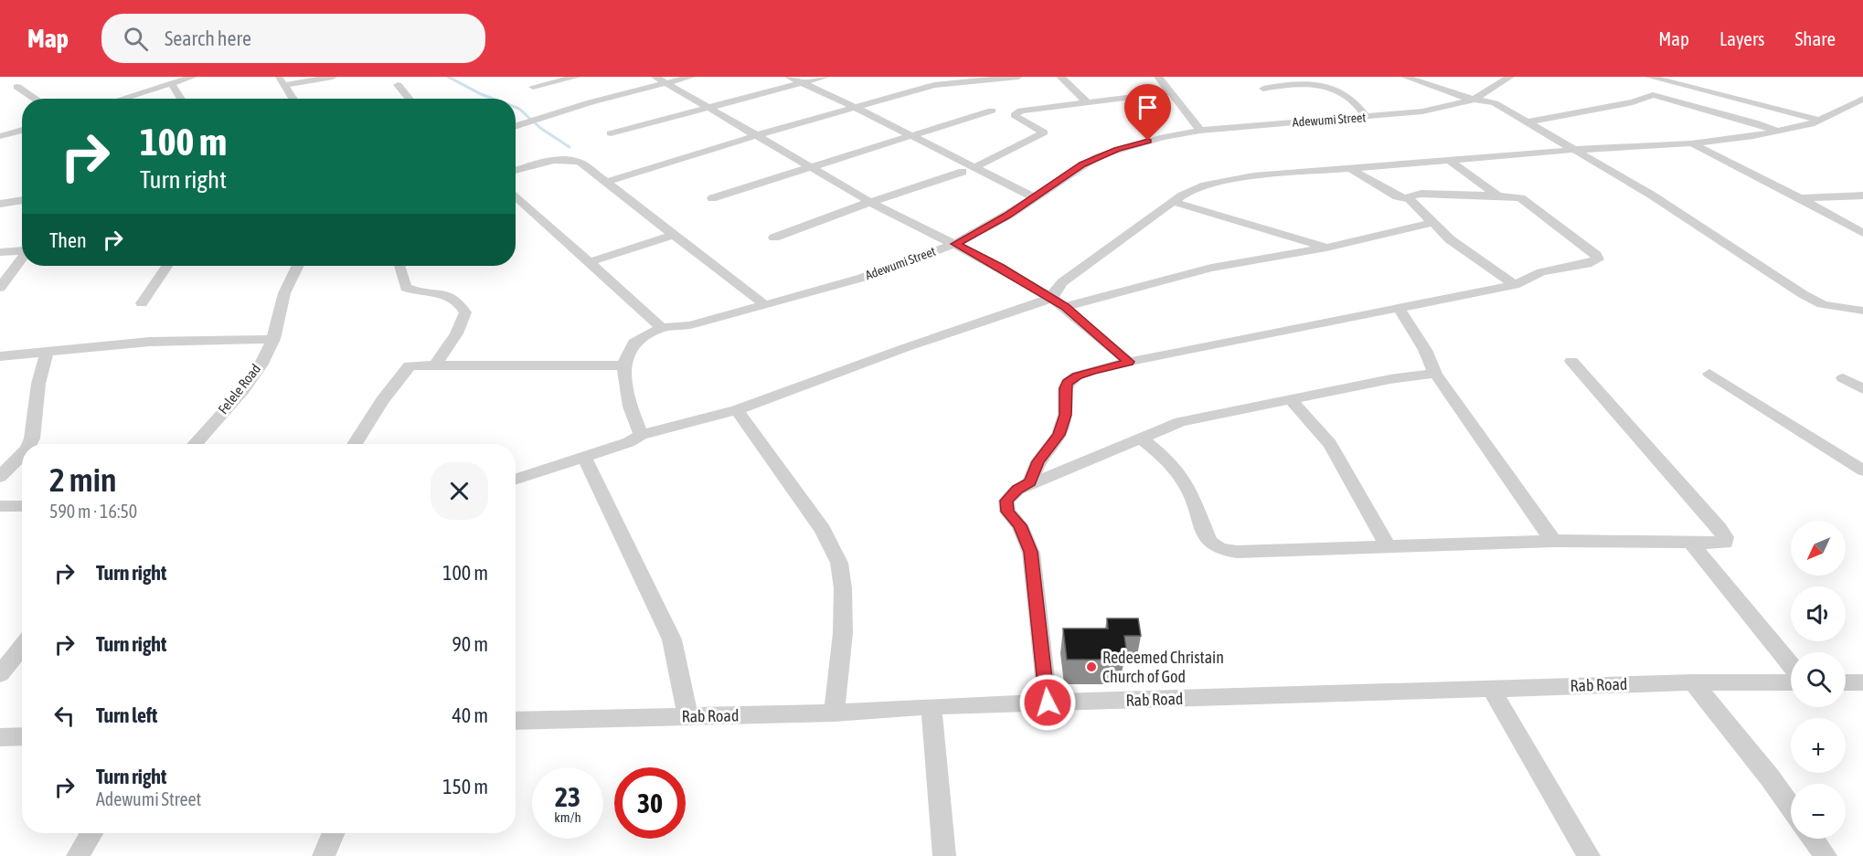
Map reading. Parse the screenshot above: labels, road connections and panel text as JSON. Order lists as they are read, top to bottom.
{
  "streets": {
    "street": ["Adewumi Street", "Felele Road", "Rab Road"]
  },
  "places": ["Redeemed Christain Church of God"],
  "north": "bottom left",
  "page": {
    "header": "Map",
    "search": "Search here",
    "nav": ["Map", "Layers", "Share"],
    "turn": ["100 m", "Turn right"],
    "then": "Then",
    "heading": ["2 min", "590 m · 16:50"],
    "map_buttons": ["+", "−"],
    "list": [
      {
        "name": "Turn right",
        "value": "100 m"
      },
      {
        "name": "Turn right",
        "value": "90 m"
      },
      {
        "name": "Turn left",
        "value": "40 m"
      },
      {
        "name": "Turn right",
        "note": "Adewumi Street",
        "value": "150 m"
      }
    ],
    "speed": "23 km/h",
    "limit": "30"
  }
}
